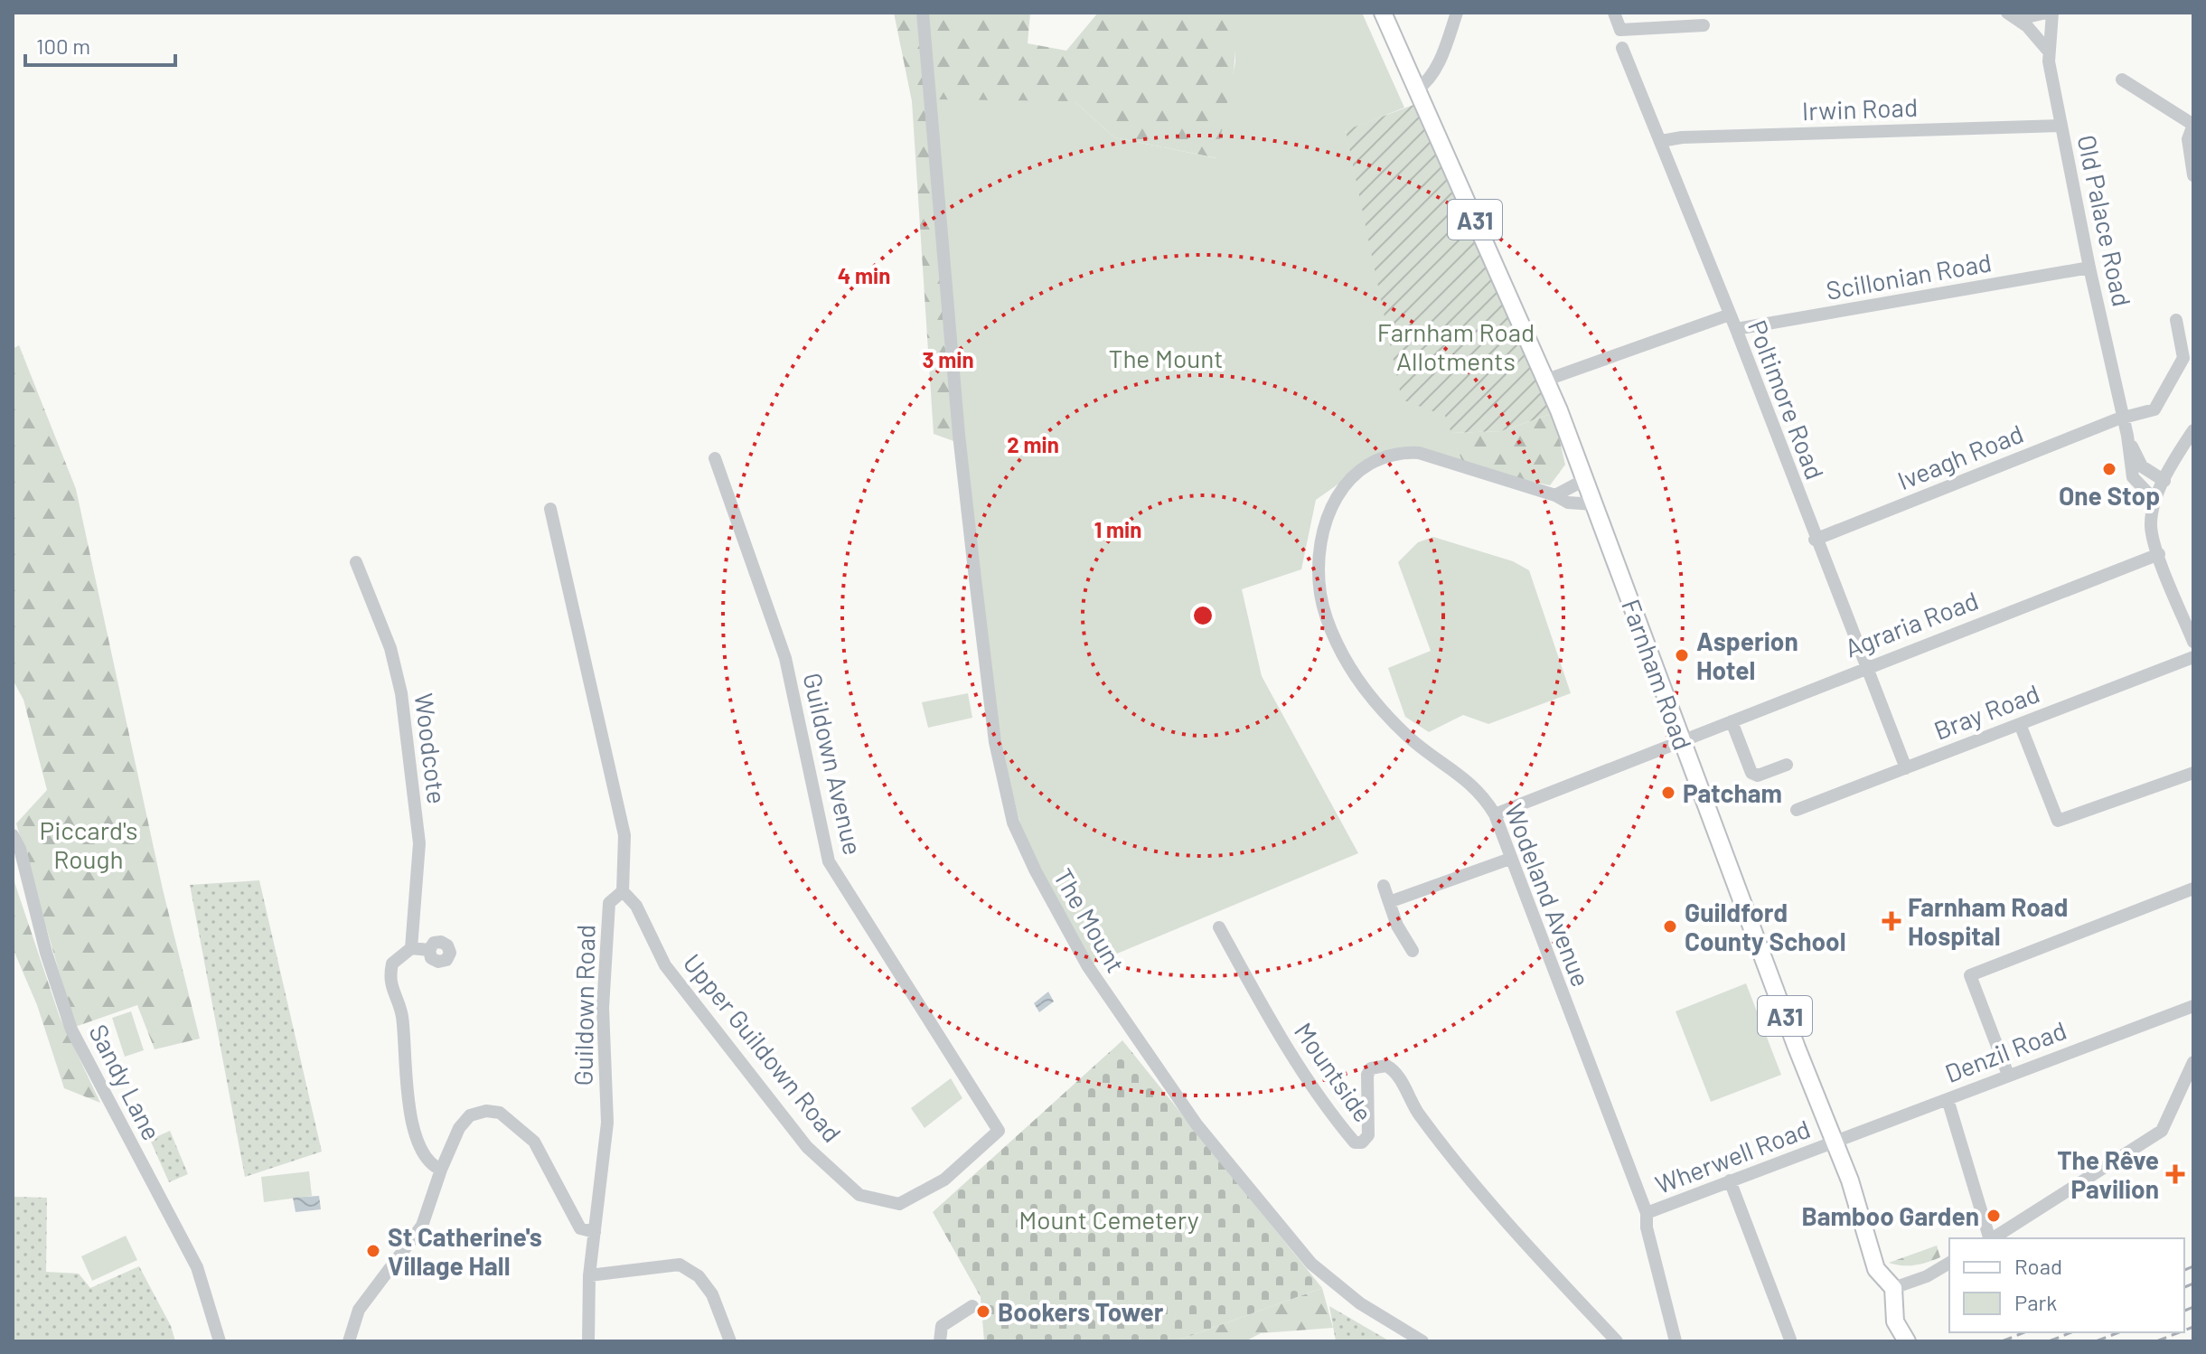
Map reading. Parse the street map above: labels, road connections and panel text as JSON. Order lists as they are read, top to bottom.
{
  "streets": {
    "main road": ["A31", "Farnham Road"],
    "street": [
      "Irwin Road",
      "Old Palace Road",
      "Scillonian Road",
      "Poltimore Road",
      "Iveagh Road",
      "Agraria Road",
      "Bray Road",
      "Woodcote",
      "Guildown Avenue",
      "Wodeland Avenue",
      "The Mount",
      "Guildown Road",
      "Upper Guildown Road",
      "Denzil Road",
      "Mountside",
      "Sandy Lane",
      "Wherwell Road"
    ]
  },
  "crossings": [
    ["Irwin Road", "Old Palace Road"],
    ["Irwin Road", "Poltimore Road"],
    ["Old Palace Road", "Scillonian Road"],
    ["Old Palace Road", "Iveagh Road"],
    ["Scillonian Road", "Poltimore Road"],
    ["Poltimore Road", "Iveagh Road"],
    ["Poltimore Road", "Agraria Road"],
    ["Poltimore Road", "Bray Road"],
    ["Agraria Road", "Farnham Road"],
    ["Agraria Road", "Wodeland Avenue"],
    ["Farnham Road", "Wodeland Avenue"],
    ["Farnham Road", "Denzil Road"],
    ["Farnham Road", "Wherwell Road"],
    ["Guildown Avenue", "Upper Guildown Road"],
    ["Wodeland Avenue", "Wherwell Road"],
    ["Guildown Road", "Upper Guildown Road"],
    ["Denzil Road", "Wherwell Road"]
  ],
  "parks": [
    "Farnham Road Allotments",
    "The Mount",
    "Piccard's Rough",
    "Mount Cemetery"
  ],
  "places": {
    "other": [
      "One Stop",
      "Asperion Hotel",
      "Patcham",
      "Guildford County School",
      "Bamboo Garden",
      "St Catherine's Village Hall",
      "Bookers Tower"
    ],
    "health": ["Farnham Road Hospital", "The Rêve Pavilion"]
  },
  "legend": ["Road", "Park"],
  "scale_bar": "100 m",
  "rings": [
    "4 min",
    "3 min",
    "2 min",
    "1 min"
  ]
}
